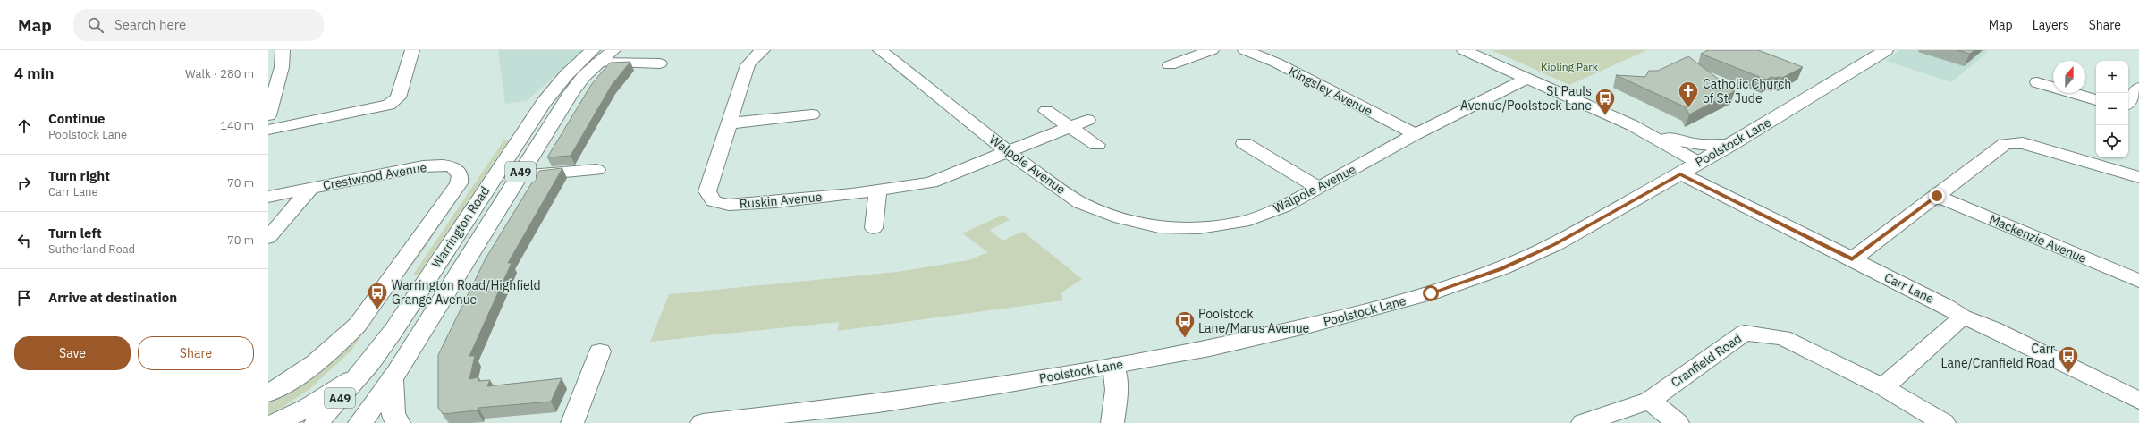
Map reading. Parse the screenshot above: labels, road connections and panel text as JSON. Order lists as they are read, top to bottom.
{
  "streets": {
    "main road": ["Poolstock Lane", "A49", "Warrington Road"],
    "street": [
      "Kingsley Avenue",
      "Walpole Avenue",
      "Crestwood Avenue",
      "Ruskin Avenue",
      "Mackenzie Avenue",
      "Carr Lane",
      "Cranfield Road"
    ]
  },
  "crossings": [
    ["Kingsley Avenue", "Walpole Avenue"],
    ["Poolstock Lane", "Carr Lane"],
    ["Walpole Avenue", "Ruskin Avenue"]
  ],
  "parks": ["Kipling Park"],
  "places": {
    "church": ["Catholic Church of St. Jude"],
    "bus stop": [
      "St Pauls Avenue/Poolstock Lane",
      "Warrington Road/Highfield Grange Avenue",
      "Poolstock Lane/Marus Avenue",
      "Carr Lane/Cranfield Road"
    ]
  },
  "north": "top",
  "page": {
    "header": "Map",
    "search": "Search here",
    "nav": ["Map", "Layers", "Share"],
    "heading": ["4 min", "Walk · 280 m"],
    "map_buttons": ["+", "−"],
    "list": [
      ["Continue", "Poolstock Lane", "140 m"],
      ["Turn right", "Carr Lane", "70 m"],
      ["Turn left", "Sutherland Road", "70 m"],
      "Arrive at destination"
    ],
    "buttons": ["Save", "Share"]
  }
}
